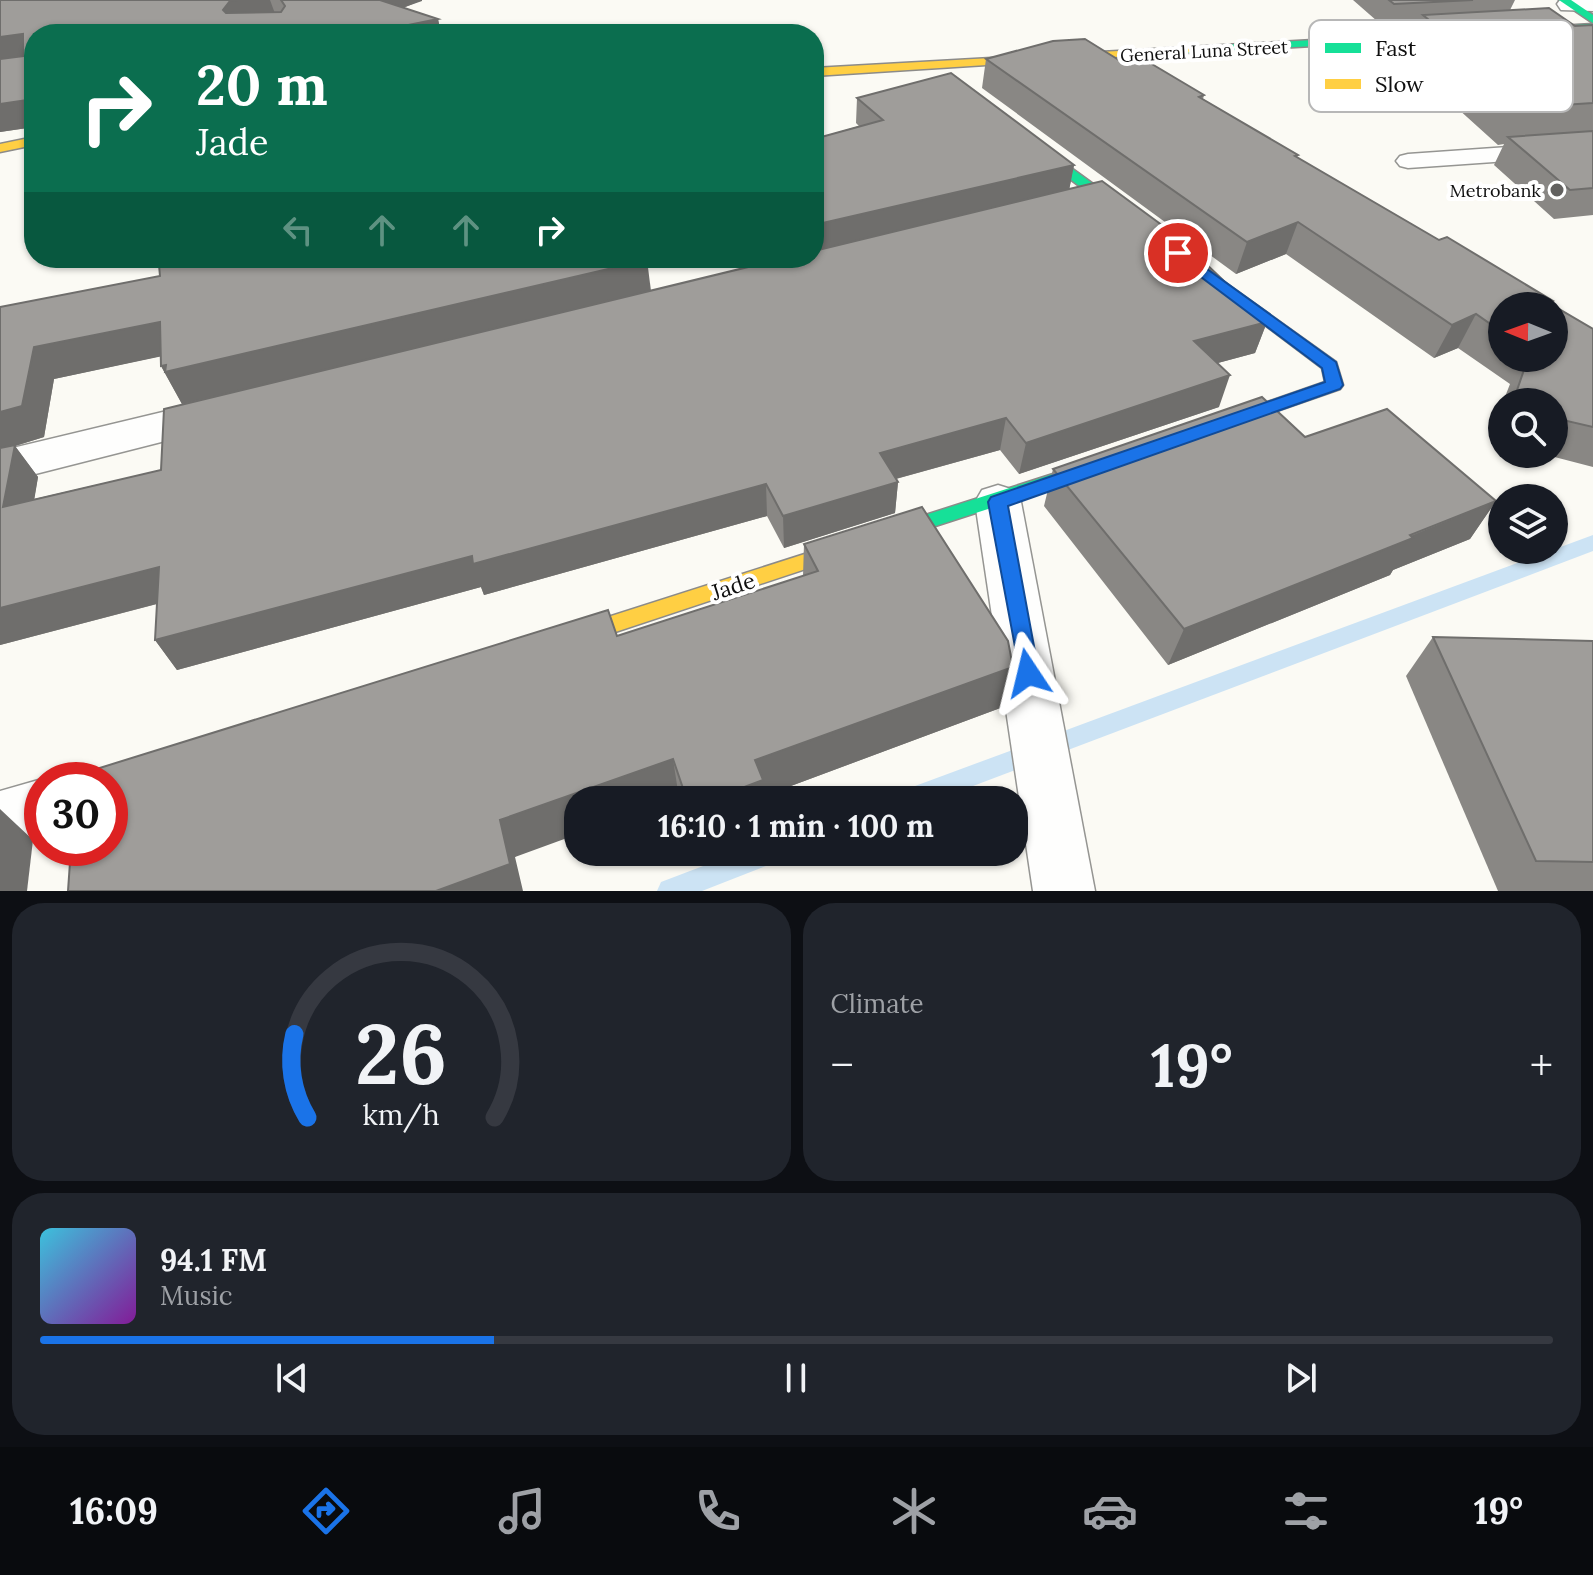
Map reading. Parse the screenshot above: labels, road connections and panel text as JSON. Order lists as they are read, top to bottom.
{
  "streets": {
    "street": ["General Luna Street", "Jade"]
  },
  "places": ["Metrobank"],
  "legend": ["Fast", "Slow"],
  "north": "left",
  "page": {
    "turn": ["20 m", "Jade"],
    "limit": "30",
    "trip": "16:10 · 1 min · 100 m",
    "tile": "Climate",
    "heat": ["−", "19°", "+"],
    "song": ["94.1 FM", "Music"],
    "tabs": ["16:09", "19°"],
    "gauge": ["26", "km/h"]
  }
}
